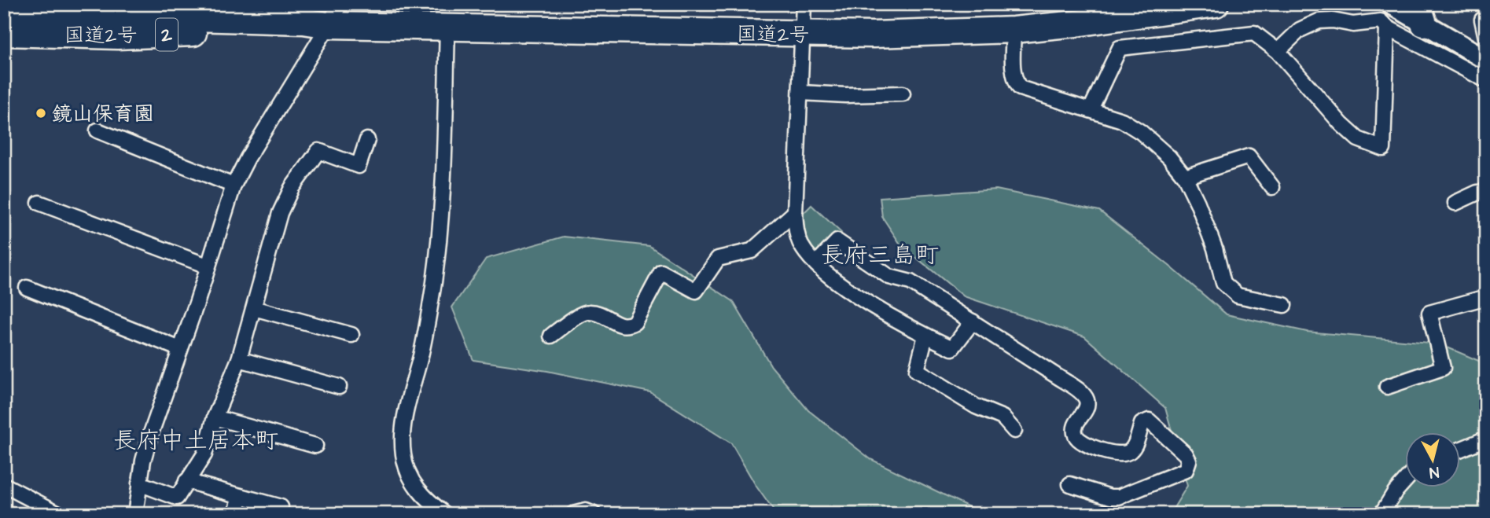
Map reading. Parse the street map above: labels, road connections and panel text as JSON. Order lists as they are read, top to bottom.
{
  "streets": {
    "highway": ["国道2号", "2"]
  },
  "districts": ["長府三島町", "長府中土居本町"],
  "places": ["鏡山保育園"],
  "north": "bottom"
}
